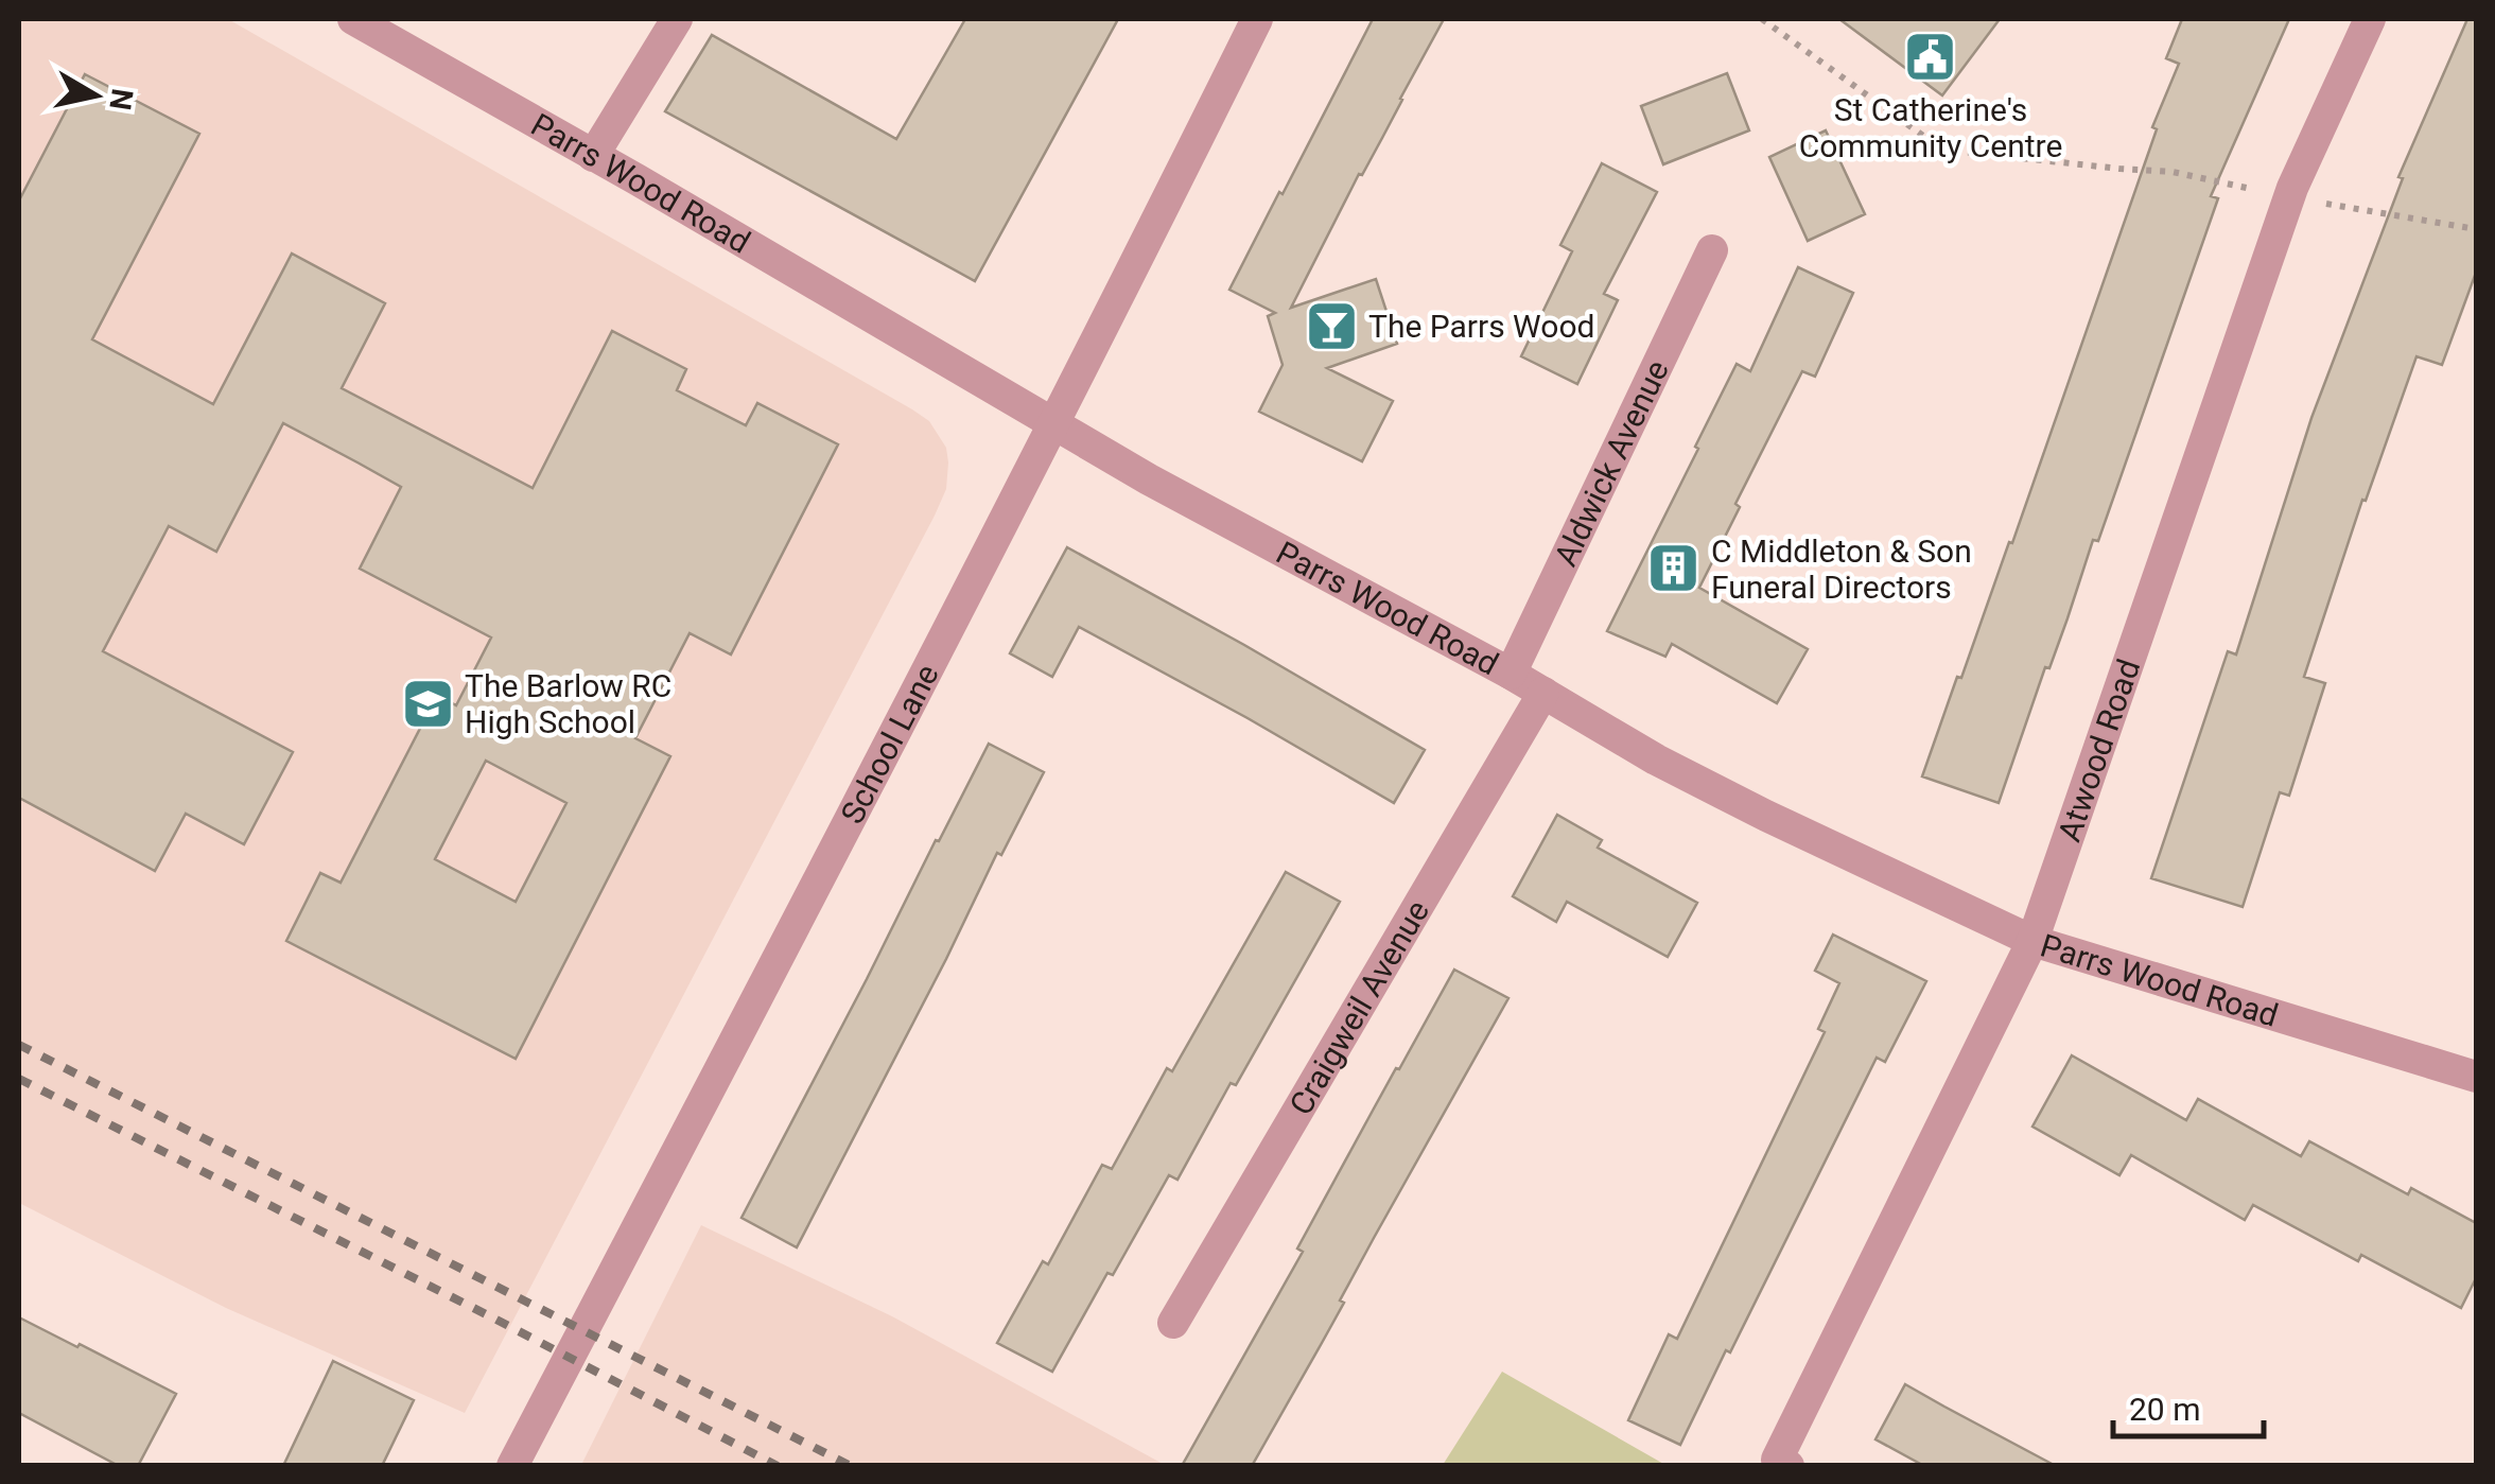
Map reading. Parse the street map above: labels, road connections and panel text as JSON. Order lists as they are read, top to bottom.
{
  "streets": {
    "street": [
      "Parrs Wood Road",
      "Aldwick Avenue",
      "School Lane",
      "Atwood Road",
      "Craigweil Avenue"
    ]
  },
  "crossings": [
    ["Parrs Wood Road", "Aldwick Avenue"],
    ["Parrs Wood Road", "School Lane"],
    ["Parrs Wood Road", "Atwood Road"],
    ["Parrs Wood Road", "Craigweil Avenue"]
  ],
  "places": {
    "public building": ["St Catherine's Community Centre"],
    "bar": ["The Parrs Wood"],
    "building": ["C Middleton & Son Funeral Directors"],
    "school or university": ["The Barlow RC High School"]
  },
  "scale_bar": "20 m",
  "north": "right"
}
